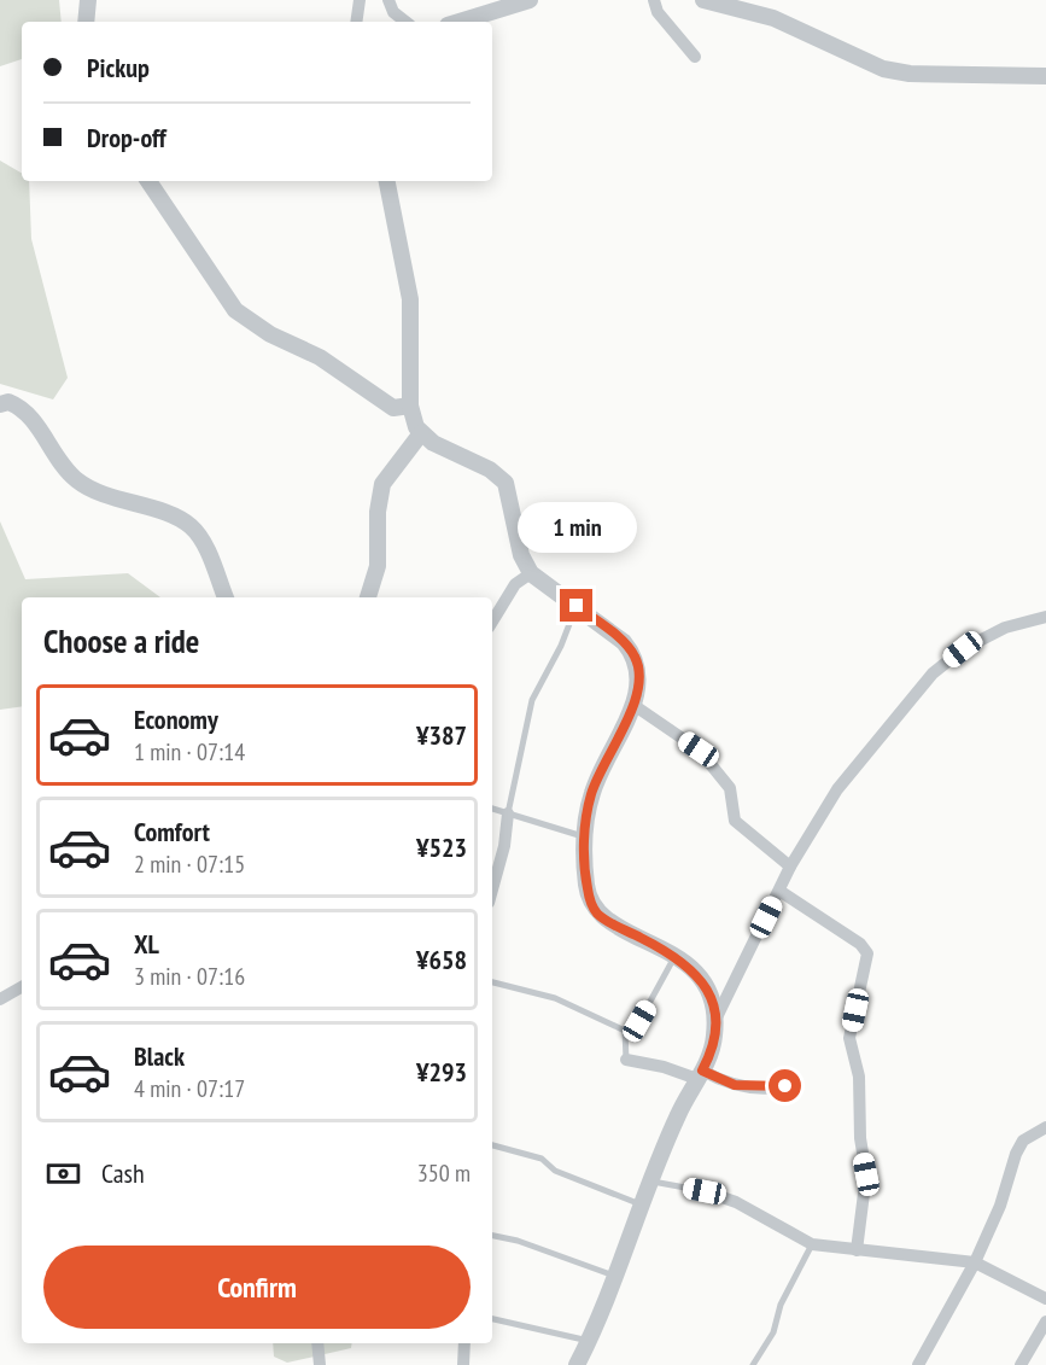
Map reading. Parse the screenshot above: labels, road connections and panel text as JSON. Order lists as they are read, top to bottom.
{
  "page": {
    "banner": ["Pickup", "Drop-off"],
    "bubble": "1 min",
    "heading": "Choose a ride",
    "list": [
      {
        "name": "Economy",
        "note": "1 min · 07:14",
        "value": "¥387"
      },
      {
        "name": "Comfort",
        "note": "2 min · 07:15",
        "value": "¥523"
      },
      {
        "name": "XL",
        "note": "3 min · 07:16",
        "value": "¥658"
      },
      {
        "name": "Black",
        "note": "4 min · 07:17",
        "value": "¥293"
      }
    ],
    "pay": ["Cash", "350 m"],
    "buttons": "Confirm"
  }
}
